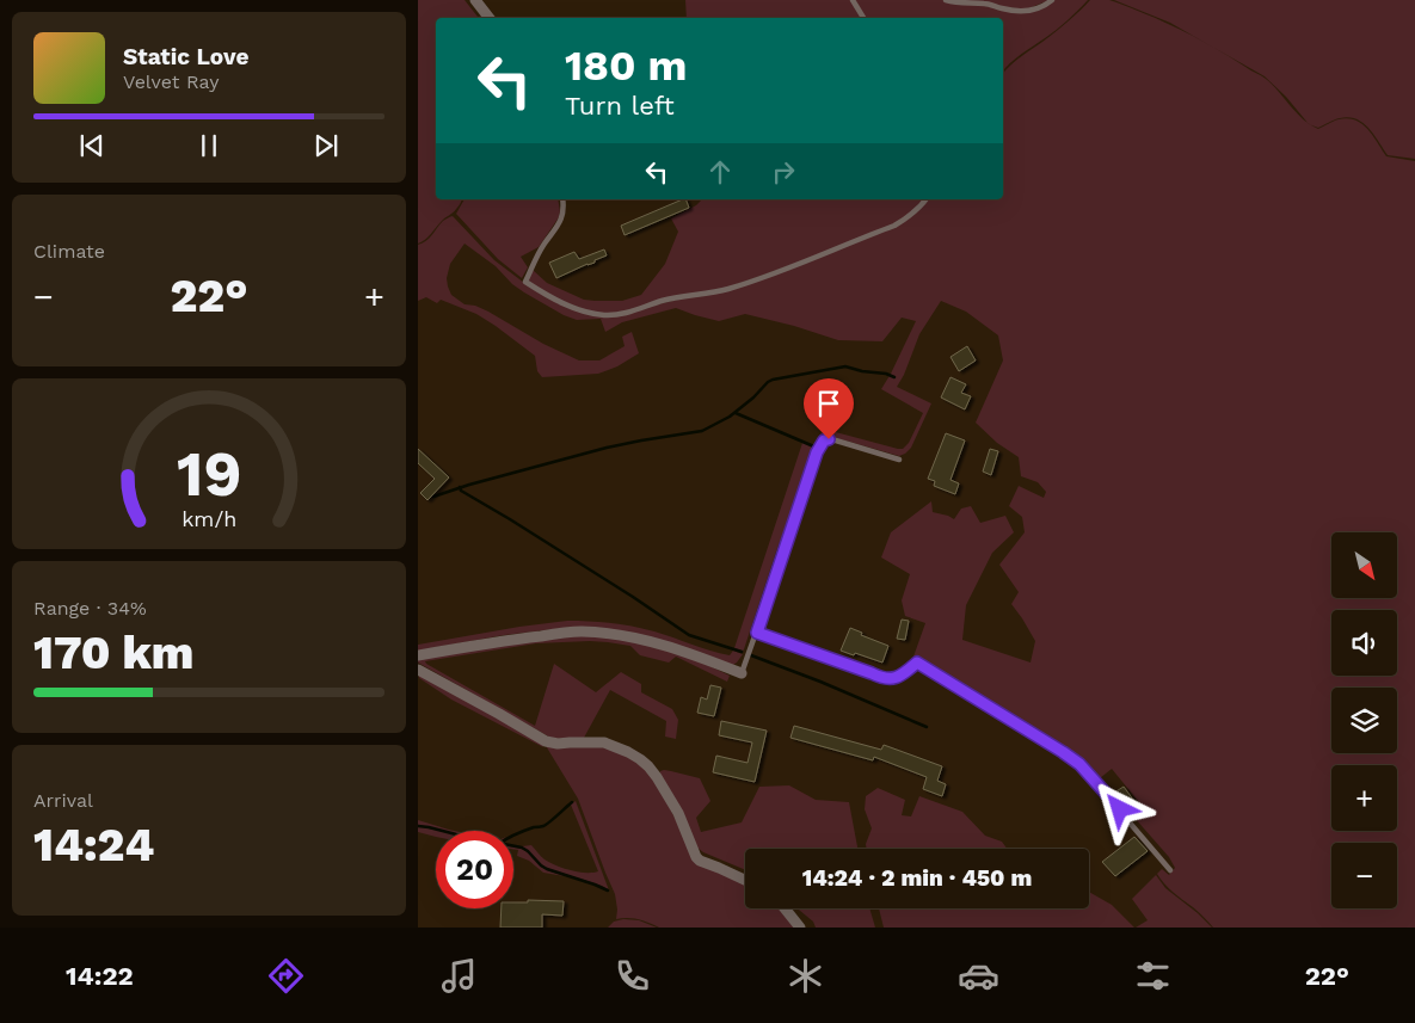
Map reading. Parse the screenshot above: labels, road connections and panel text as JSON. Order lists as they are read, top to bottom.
{
  "north": "bottom right",
  "page": {
    "turn": ["180 m", "Turn left"],
    "song": ["Static Love", "Velvet Ray"],
    "tile": [
      "Climate",
      ["Range · 34%", "170 km"],
      ["Arrival", "14:24"]
    ],
    "heat": ["−", "22°", "+"],
    "map_buttons": ["+", "−"],
    "limit": "20",
    "trip": "14:24 · 2 min · 450 m",
    "tabs": ["14:22", "22°"],
    "gauge": ["19", "km/h"]
  }
}
